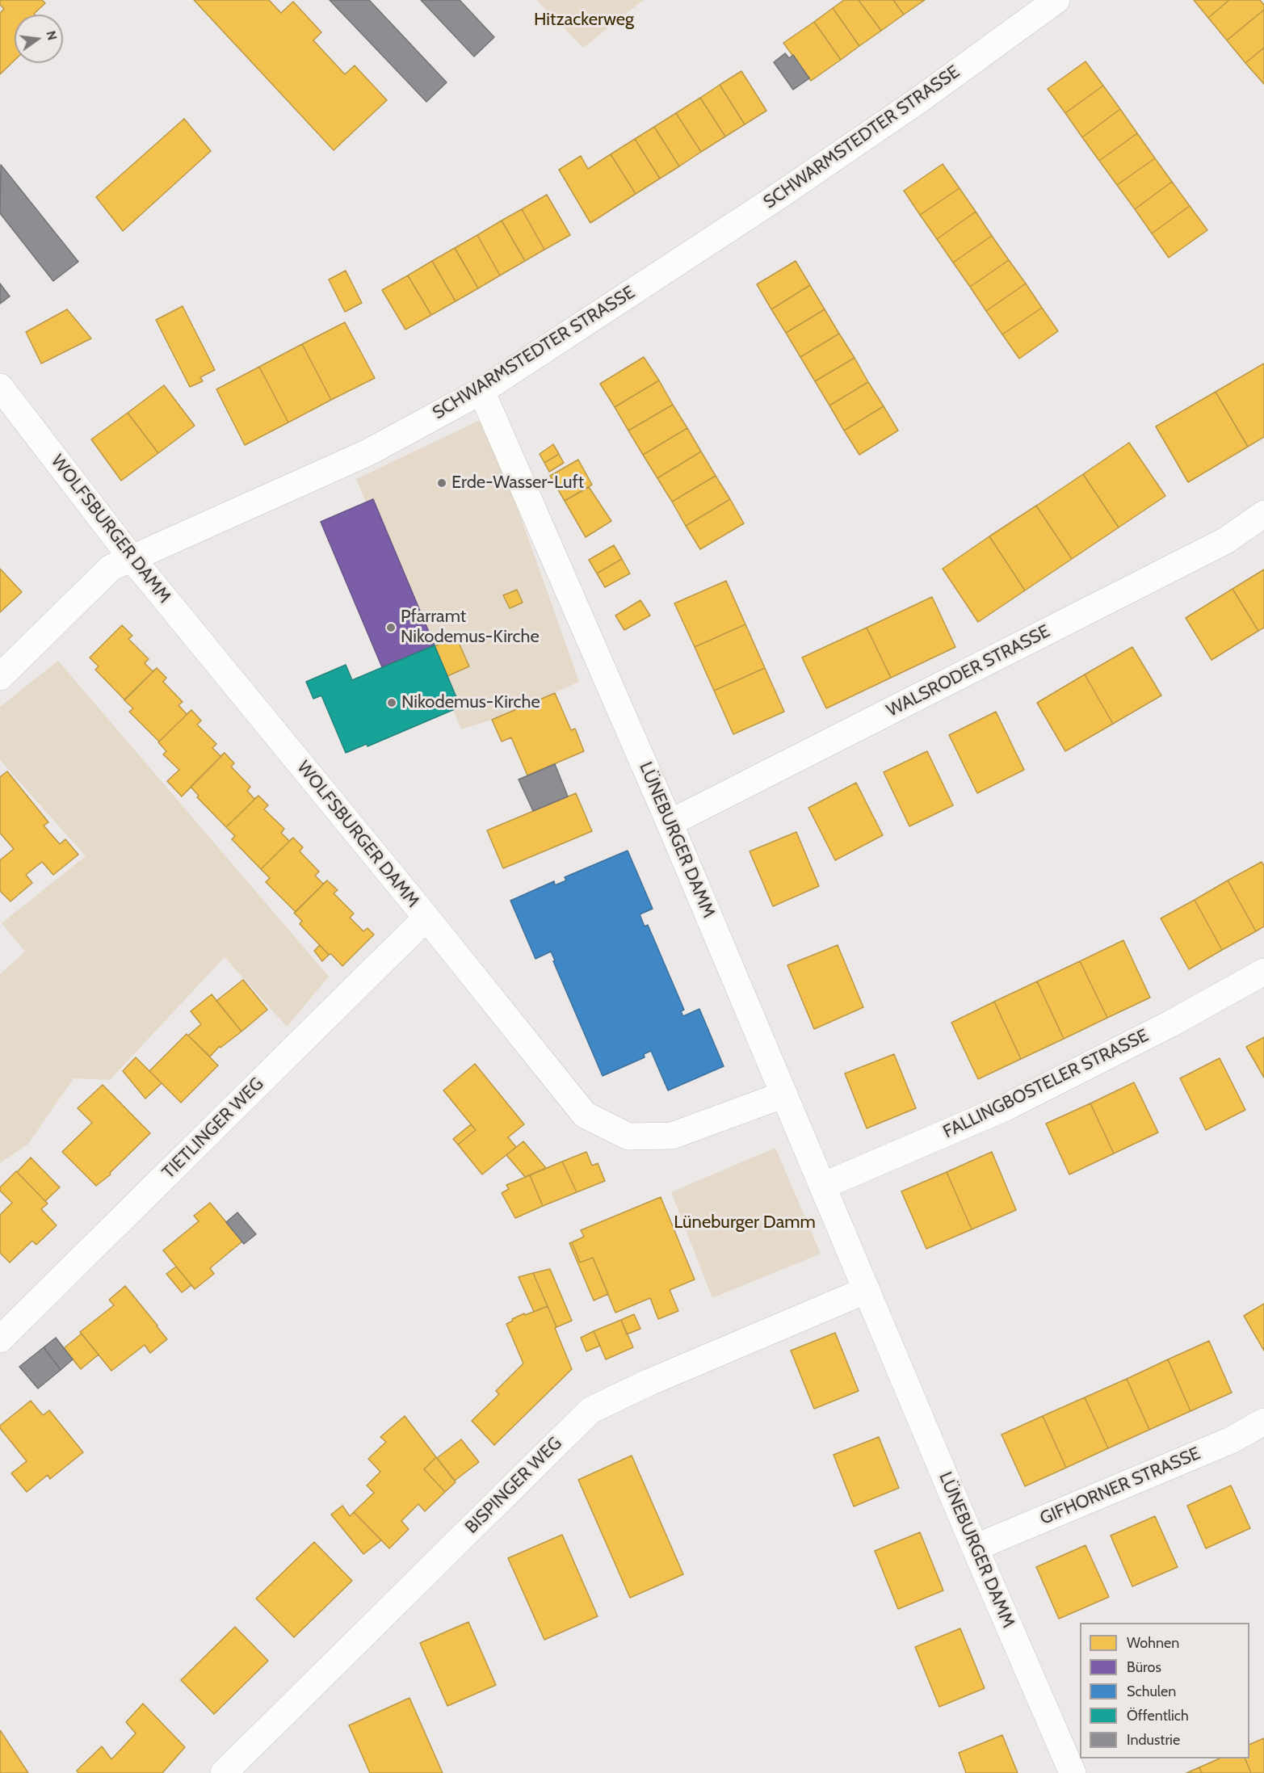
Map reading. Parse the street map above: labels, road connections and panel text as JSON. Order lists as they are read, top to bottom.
{
  "streets": {
    "street": [
      "SCHWARMSTEDTER STRASSE",
      "WOLFSBURGER DAMM",
      "WALSRODER STRASSE",
      "LÜNEBURGER DAMM",
      "FALLINGBOSTELER STRASSE",
      "TIETLINGER WEG",
      "BISPINGER WEG",
      "GIFHORNER STRASSE"
    ]
  },
  "crossings": [
    ["SCHWARMSTEDTER STRASSE", "WOLFSBURGER DAMM"],
    ["SCHWARMSTEDTER STRASSE", "LÜNEBURGER DAMM"],
    ["WOLFSBURGER DAMM", "LÜNEBURGER DAMM"],
    ["WOLFSBURGER DAMM", "TIETLINGER WEG"],
    ["WALSRODER STRASSE", "LÜNEBURGER DAMM"],
    ["LÜNEBURGER DAMM", "FALLINGBOSTELER STRASSE"],
    ["LÜNEBURGER DAMM", "BISPINGER WEG"],
    ["LÜNEBURGER DAMM", "GIFHORNER STRASSE"]
  ],
  "parks": ["Hitzackerweg", "Lüneburger Damm"],
  "places": ["Erde-Wasser-Luft", "Pfarramt Nikodemus-Kirche", "Nikodemus-Kirche"],
  "legend": [
    "Wohnen",
    "Büros",
    "Schulen",
    "Öffentlich",
    "Industrie"
  ],
  "north": "right"
}
